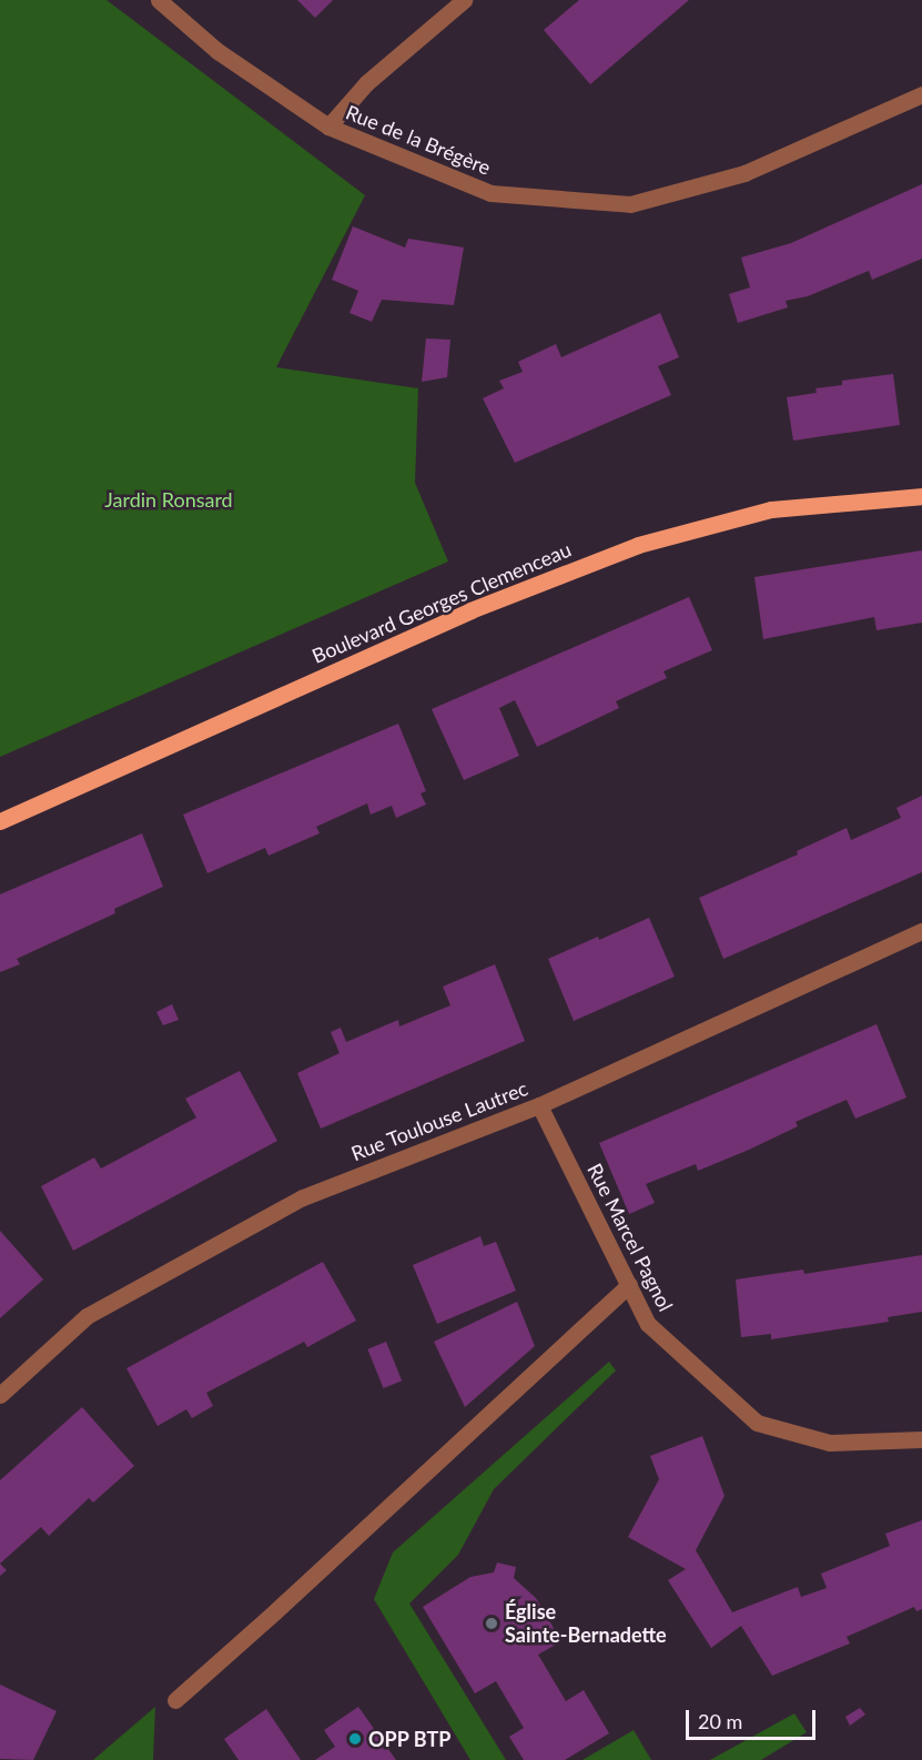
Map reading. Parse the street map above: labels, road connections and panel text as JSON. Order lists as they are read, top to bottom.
{
  "streets": {
    "main road": ["Boulevard Georges Clemenceau"],
    "street": ["Rue de la Brégère", "Rue Toulouse Lautrec", "Rue Marcel Pagnol"]
  },
  "crossings": [
    ["Rue Toulouse Lautrec", "Rue Marcel Pagnol"]
  ],
  "parks": ["Jardin Ronsard"],
  "places": ["Église Sainte-Bernadette", "OPP BTP"],
  "scale_bar": "20 m"
}
